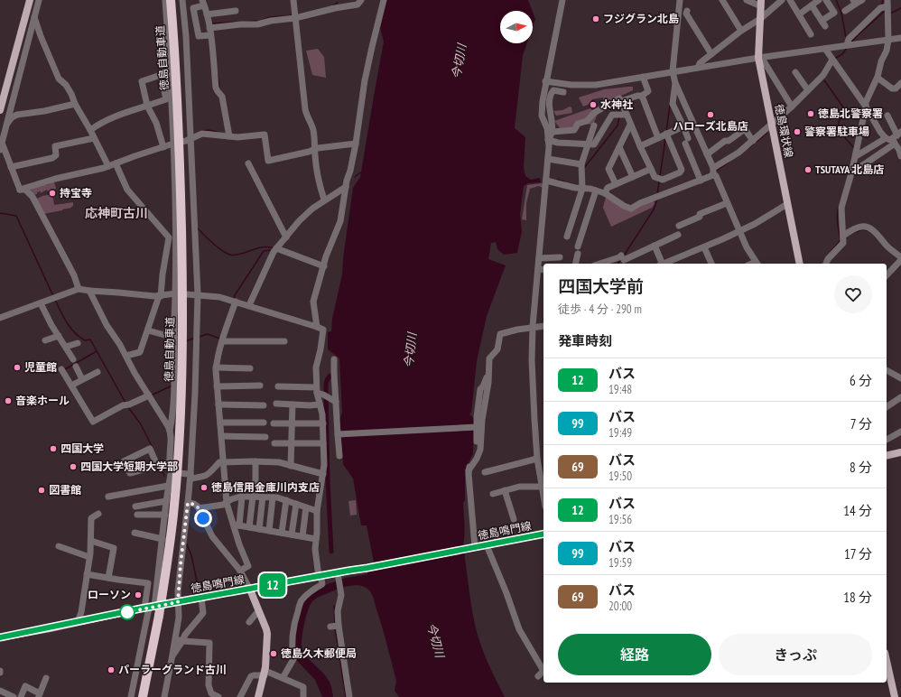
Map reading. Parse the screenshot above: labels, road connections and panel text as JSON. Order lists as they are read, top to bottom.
{
  "streets": {
    "highway": ["徳島自動車道"],
    "main road": ["徳島環状線", "徳島鳴門線"]
  },
  "districts": ["応神町古川"],
  "water": ["今切川"],
  "places": [
    "フジグラン北島",
    "水神社",
    "徳島北警察署",
    "ハローズ北島店",
    "警察署駐車場",
    "TSUTAYA 北島店",
    "持宝寺",
    "児童館",
    "音楽ホール",
    "四国大学",
    "四国大学短期大学部",
    "徳島信用金庫川内支店",
    "図書館",
    "ローソン",
    "徳島久木郵便局",
    "パーラーグランド古川"
  ],
  "lines": ["bus line 12"],
  "north": "right",
  "page": {
    "on_map": "12",
    "heading": [
      ["四国大学前", "徒歩 · 4 分 · 290 m"],
      "発車時刻"
    ],
    "list": [
      {
        "mark": "12",
        "name": "バス",
        "note": "19:48",
        "value": "6 分"
      },
      {
        "mark": "99",
        "name": "バス",
        "note": "19:49",
        "value": "7 分"
      },
      {
        "mark": "69",
        "name": "バス",
        "note": "19:50",
        "value": "8 分"
      },
      {
        "mark": "12",
        "name": "バス",
        "note": "19:56",
        "value": "14 分"
      },
      {
        "mark": "99",
        "name": "バス",
        "note": "19:59",
        "value": "17 分"
      },
      {
        "mark": "69",
        "name": "バス",
        "note": "20:00",
        "value": "18 分"
      }
    ],
    "buttons": ["経路", "きっぷ"]
  }
}
